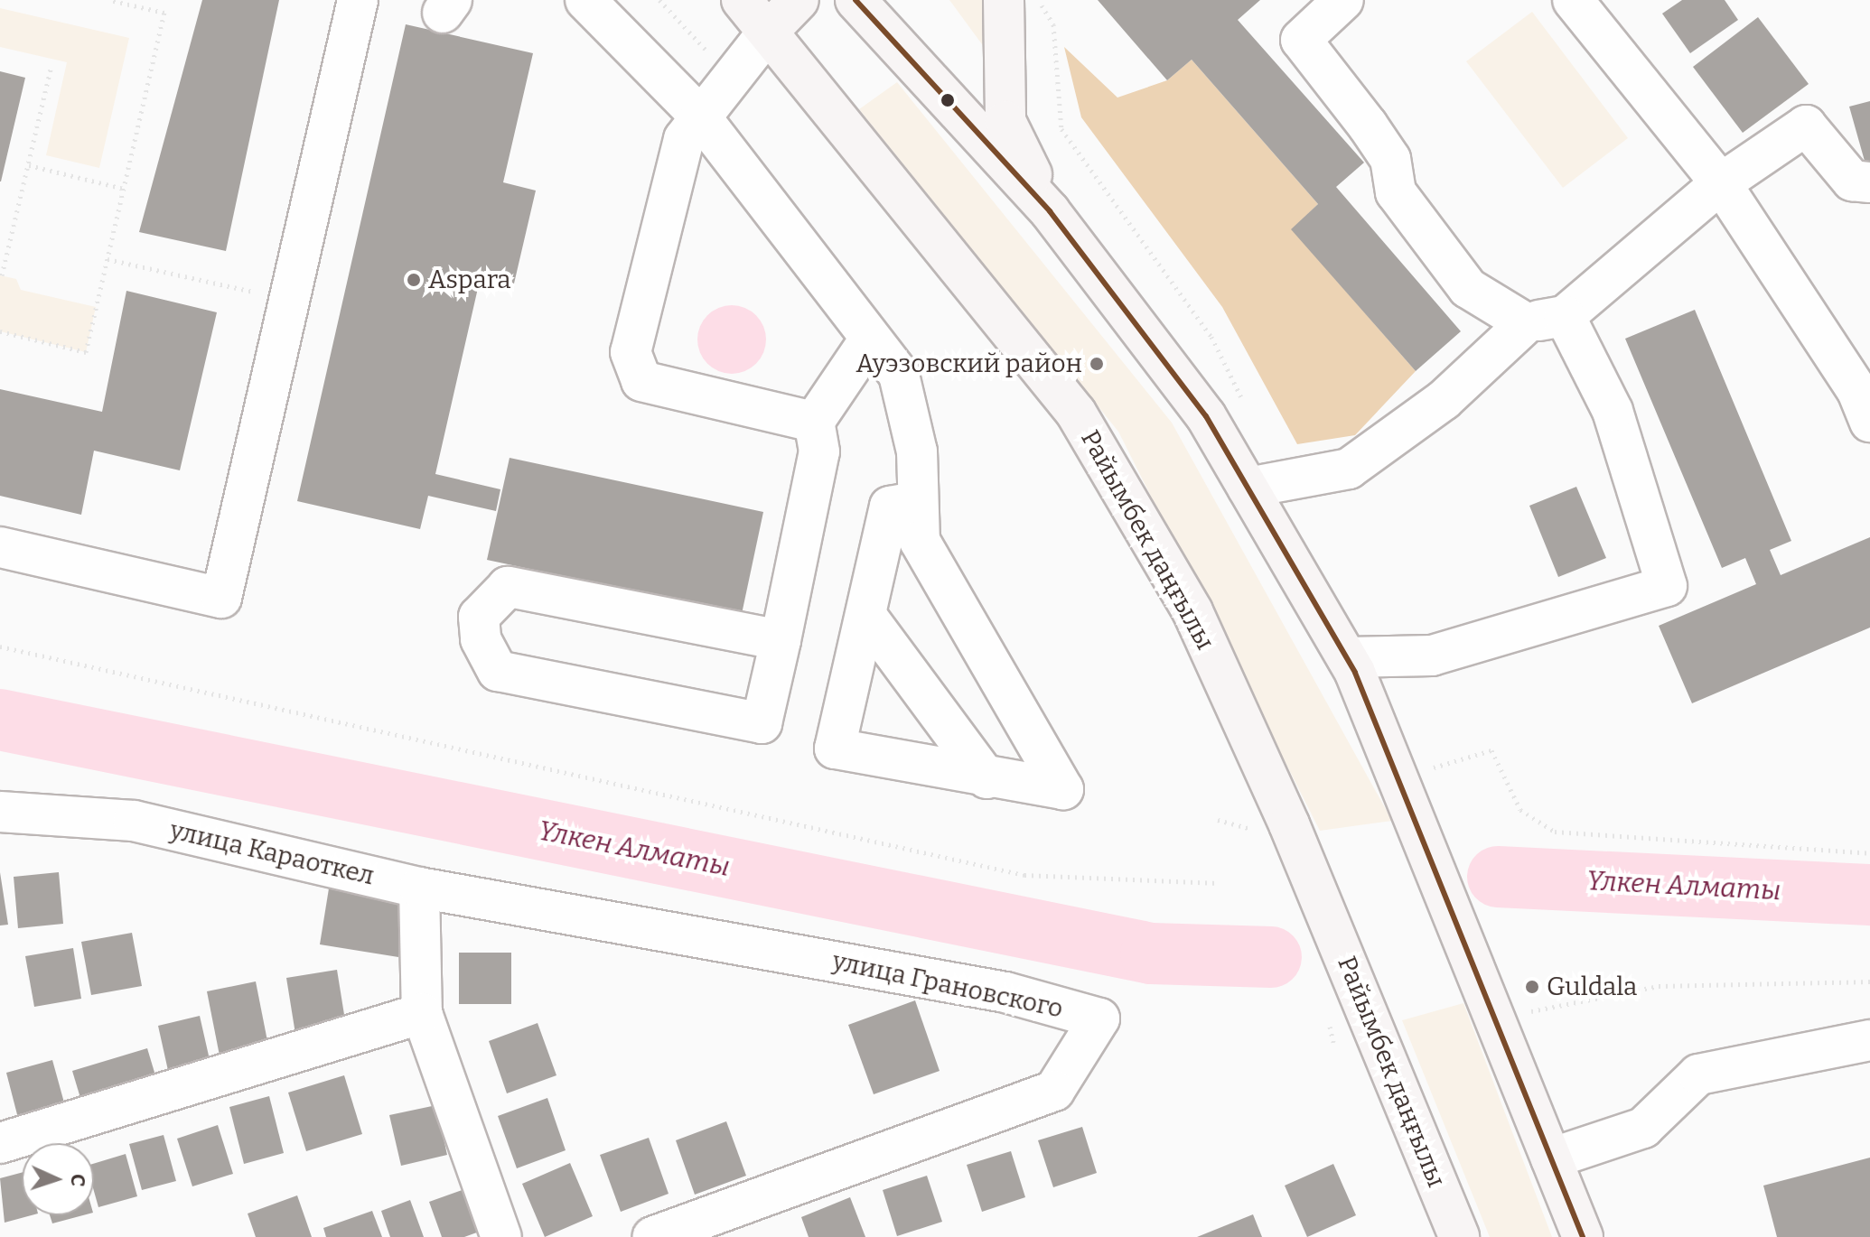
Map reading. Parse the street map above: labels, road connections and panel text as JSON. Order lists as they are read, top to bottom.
{
  "streets": {
    "main road": ["Райымбек даңғылы"],
    "street": ["улица Караоткел", "улица Грановского"]
  },
  "crossings": [
    ["улица Караоткел", "улица Грановского"]
  ],
  "water": ["Үлкен Алматы"],
  "places": ["Aspara", "Ауэзовский район", "Guldala"],
  "north": "right"
}
